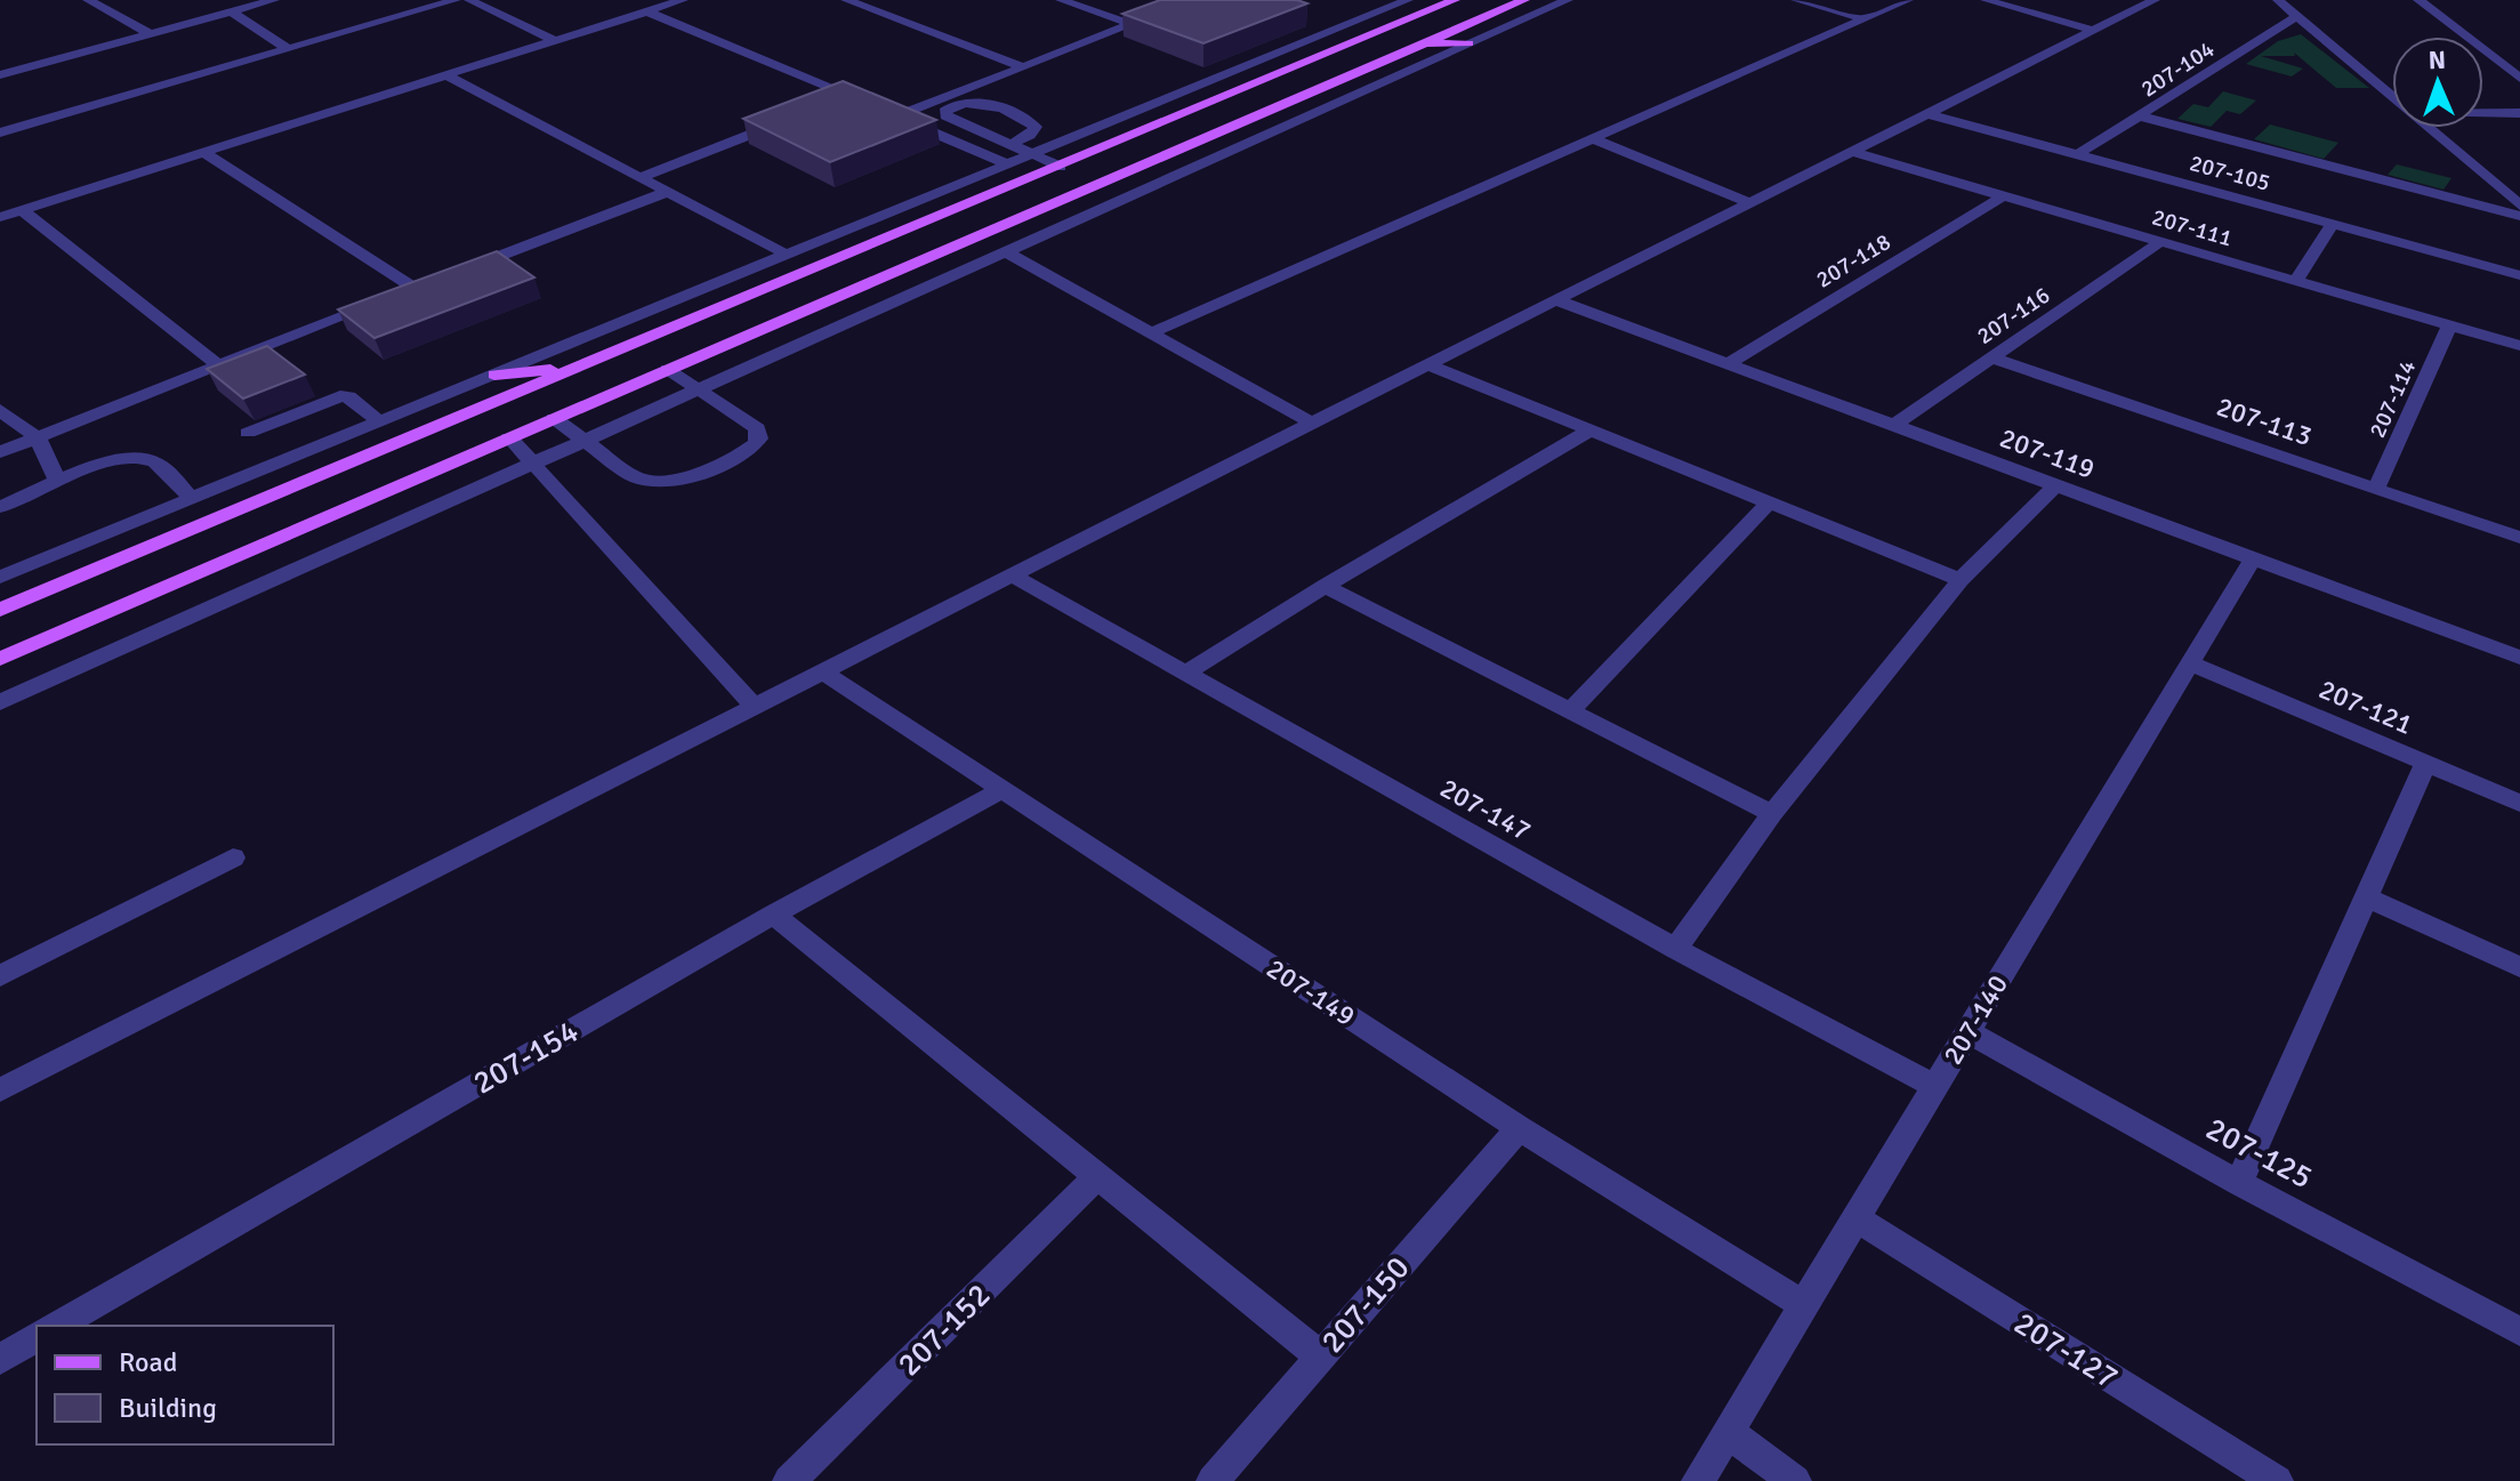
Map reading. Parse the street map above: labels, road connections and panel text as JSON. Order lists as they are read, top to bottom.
{
  "streets": {
    "street": [
      "207-104",
      "207-105",
      "207-111",
      "207-118",
      "207-116",
      "207-114",
      "207-113",
      "207-119",
      "207-121",
      "207-147",
      "207-149",
      "207-140",
      "207-154",
      "207-125",
      "207-150",
      "207-152",
      "207-127"
    ]
  },
  "crossings": [
    ["207-104", "207-105"],
    ["207-111", "207-118"],
    ["207-111", "207-116"],
    ["207-111", "207-114"],
    ["207-118", "207-119"],
    ["207-116", "207-113"],
    ["207-116", "207-119"],
    ["207-114", "207-113"],
    ["207-119", "207-140"],
    ["207-121", "207-140"],
    ["207-147", "207-140"],
    ["207-149", "207-140"],
    ["207-149", "207-154"],
    ["207-149", "207-150"],
    ["207-140", "207-125"],
    ["207-140", "207-127"]
  ],
  "legend": ["Road", "Building"],
  "north": "top"
}
